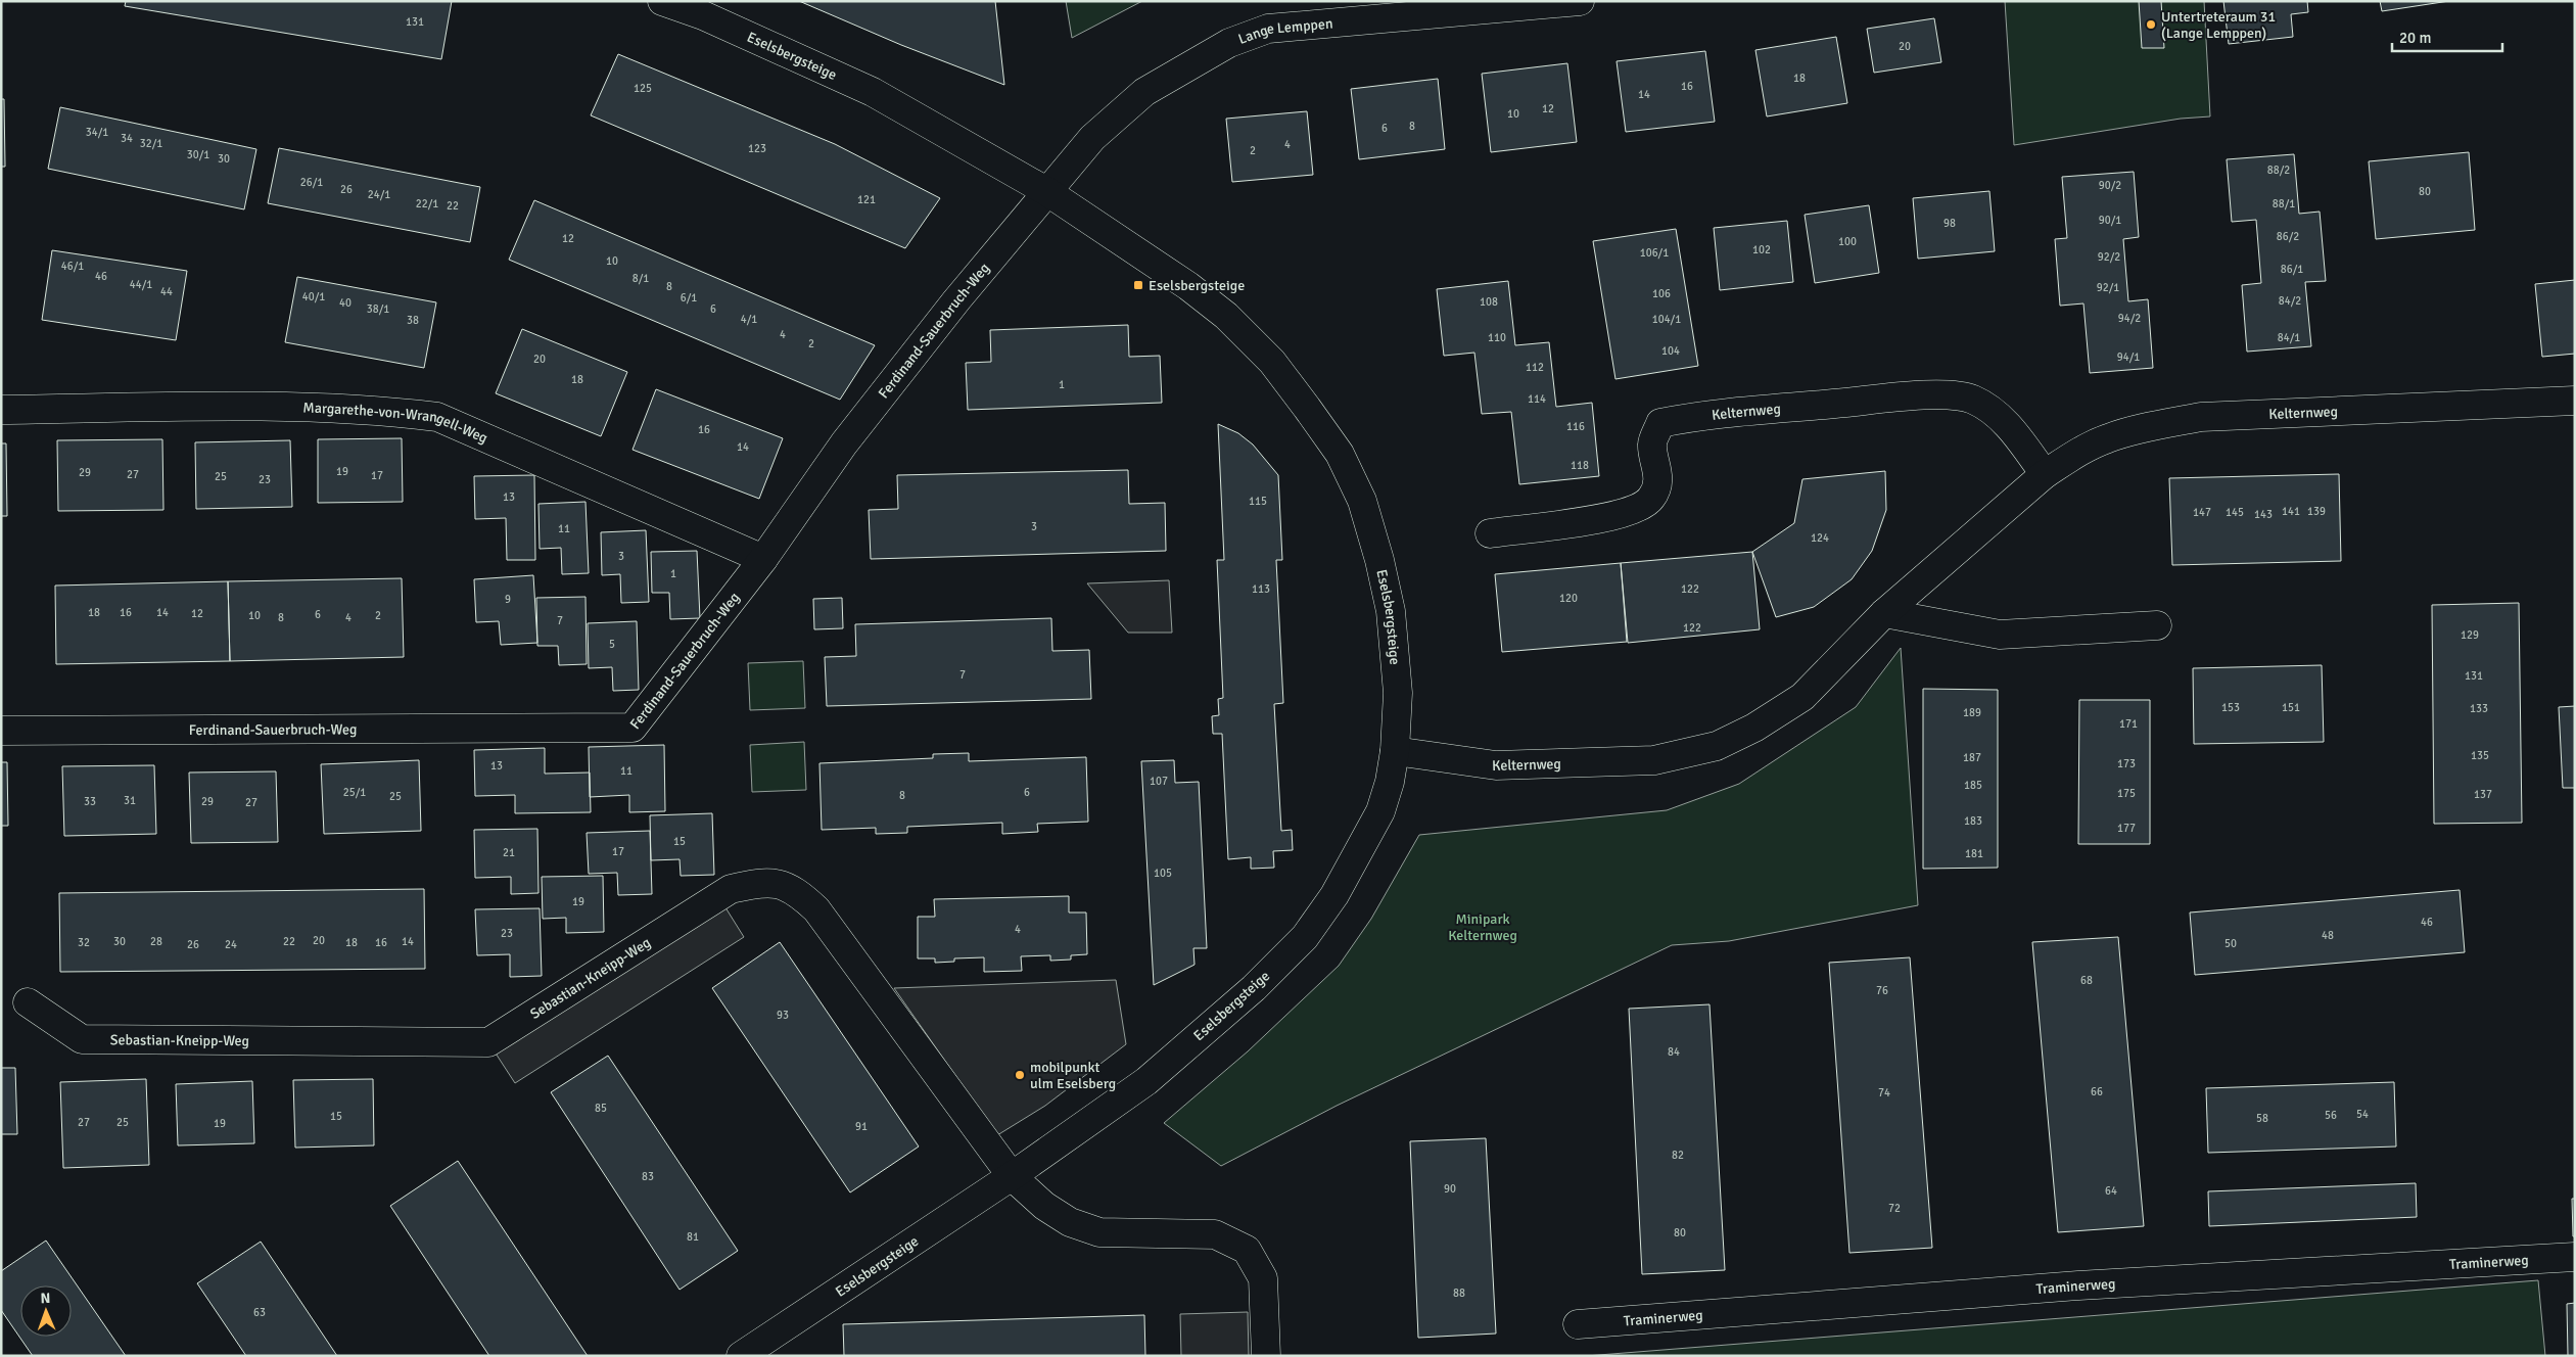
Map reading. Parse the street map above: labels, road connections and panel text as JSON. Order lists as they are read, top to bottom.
{
  "streets": {
    "street": [
      "Lange Lemppen",
      "Eselsbergsteige",
      "Ferdinand-Sauerbruch-Weg",
      "Kelternweg",
      "Margarethe-von-Wrangell-Weg",
      "Sebastian-Kneipp-Weg",
      "Traminerweg"
    ]
  },
  "crossings": [
    ["Lange Lemppen", "Eselsbergsteige"],
    ["Lange Lemppen", "Ferdinand-Sauerbruch-Weg"],
    ["Eselsbergsteige", "Ferdinand-Sauerbruch-Weg"],
    ["Eselsbergsteige", "Kelternweg"],
    ["Eselsbergsteige", "Sebastian-Kneipp-Weg"],
    ["Ferdinand-Sauerbruch-Weg", "Margarethe-von-Wrangell-Weg"]
  ],
  "parks": ["Minipark Kelternweg"],
  "places": {
    "other": ["Untertreteraum 31 (Lange Lemppen)", "mobilpunkt ulm Eselsberg"],
    "transit": ["Eselsbergsteige"]
  },
  "house_numbers": [
    "131",
    "20",
    "18",
    "16",
    "125",
    "14",
    "12",
    "10",
    "8",
    "6",
    "34/1",
    "34",
    "32/1",
    "4",
    "123",
    "2",
    "30/1",
    "30",
    "88/2",
    "26/1",
    "90/2",
    "26",
    "80",
    "24/1",
    "121",
    "22/1",
    "88/1",
    "22",
    "90/1",
    "98",
    "86/2",
    "12",
    "100",
    "102",
    "106/1",
    "92/2",
    "10",
    "46/1",
    "86/1",
    "46",
    "8/1",
    "44/1",
    "8",
    "92/1",
    "44",
    "106",
    "40/1",
    "6/1",
    "84/2",
    "108",
    "40",
    "38/1",
    "6",
    "94/2",
    "4/1",
    "104/1",
    "38",
    "4",
    "110",
    "84/1",
    "2",
    "104",
    "94/1",
    "20",
    "112",
    "18",
    "1",
    "114",
    "116",
    "16",
    "14",
    "118",
    "19",
    "29",
    "27",
    "17",
    "25",
    "23",
    "13",
    "115",
    "141",
    "139",
    "147",
    "145",
    "143",
    "3",
    "11",
    "124",
    "3",
    "1",
    "113",
    "122",
    "120",
    "9",
    "18",
    "16",
    "14",
    "12",
    "6",
    "10",
    "2",
    "8",
    "4",
    "7",
    "122",
    "129",
    "5",
    "7",
    "131",
    "153",
    "151",
    "133",
    "189",
    "171",
    "135",
    "187",
    "173",
    "13",
    "11",
    "107",
    "185",
    "25/1",
    "6",
    "175",
    "137",
    "8",
    "25",
    "31",
    "33",
    "29",
    "27",
    "183",
    "177",
    "15",
    "17",
    "21",
    "181",
    "105",
    "19",
    "46",
    "4",
    "23",
    "48",
    "20",
    "30",
    "28",
    "22",
    "14",
    "32",
    "18",
    "16",
    "50",
    "26",
    "24",
    "68",
    "76",
    "93",
    "84",
    "66",
    "74",
    "85",
    "54",
    "56",
    "15",
    "58",
    "27",
    "25",
    "19",
    "91",
    "82",
    "83",
    "90",
    "64",
    "72",
    "80",
    "81",
    "88",
    "63"
  ],
  "scale_bar": "20 m",
  "north": "top"
}
